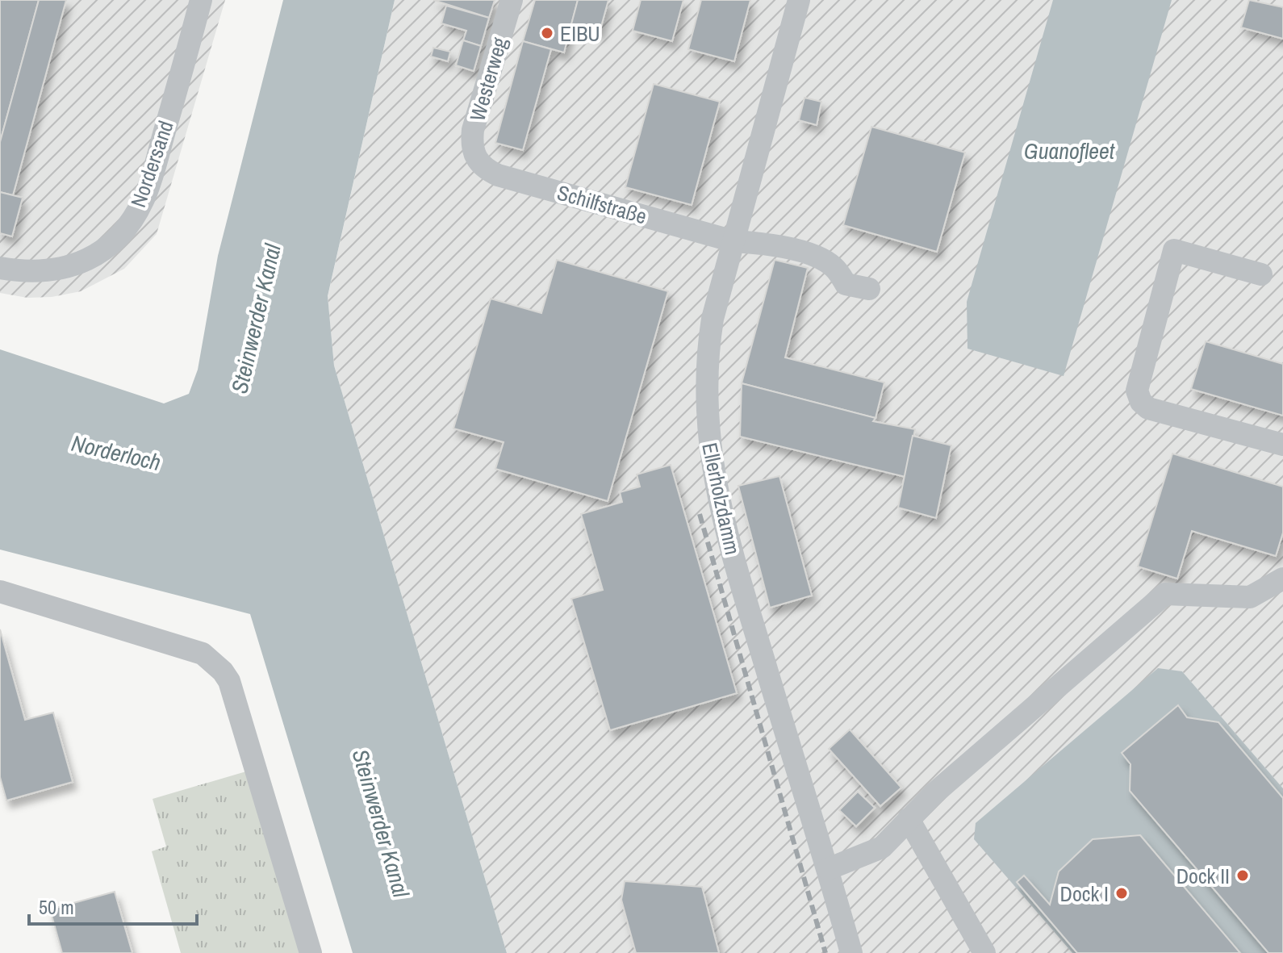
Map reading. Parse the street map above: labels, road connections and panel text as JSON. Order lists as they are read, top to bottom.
{
  "streets": {
    "street": [
      "Westerweg",
      "Nordersand",
      "Schilfstraße",
      "Ellerholzdamm"
    ]
  },
  "crossings": [
    ["Westerweg", "Schilfstraße"],
    ["Schilfstraße", "Ellerholzdamm"]
  ],
  "water": ["Guanofleet", "Steinwerder Kanal", "Norderloch"],
  "places": ["EIBU", "Dock II", "Dock I"],
  "scale_bar": "50 m"
}
